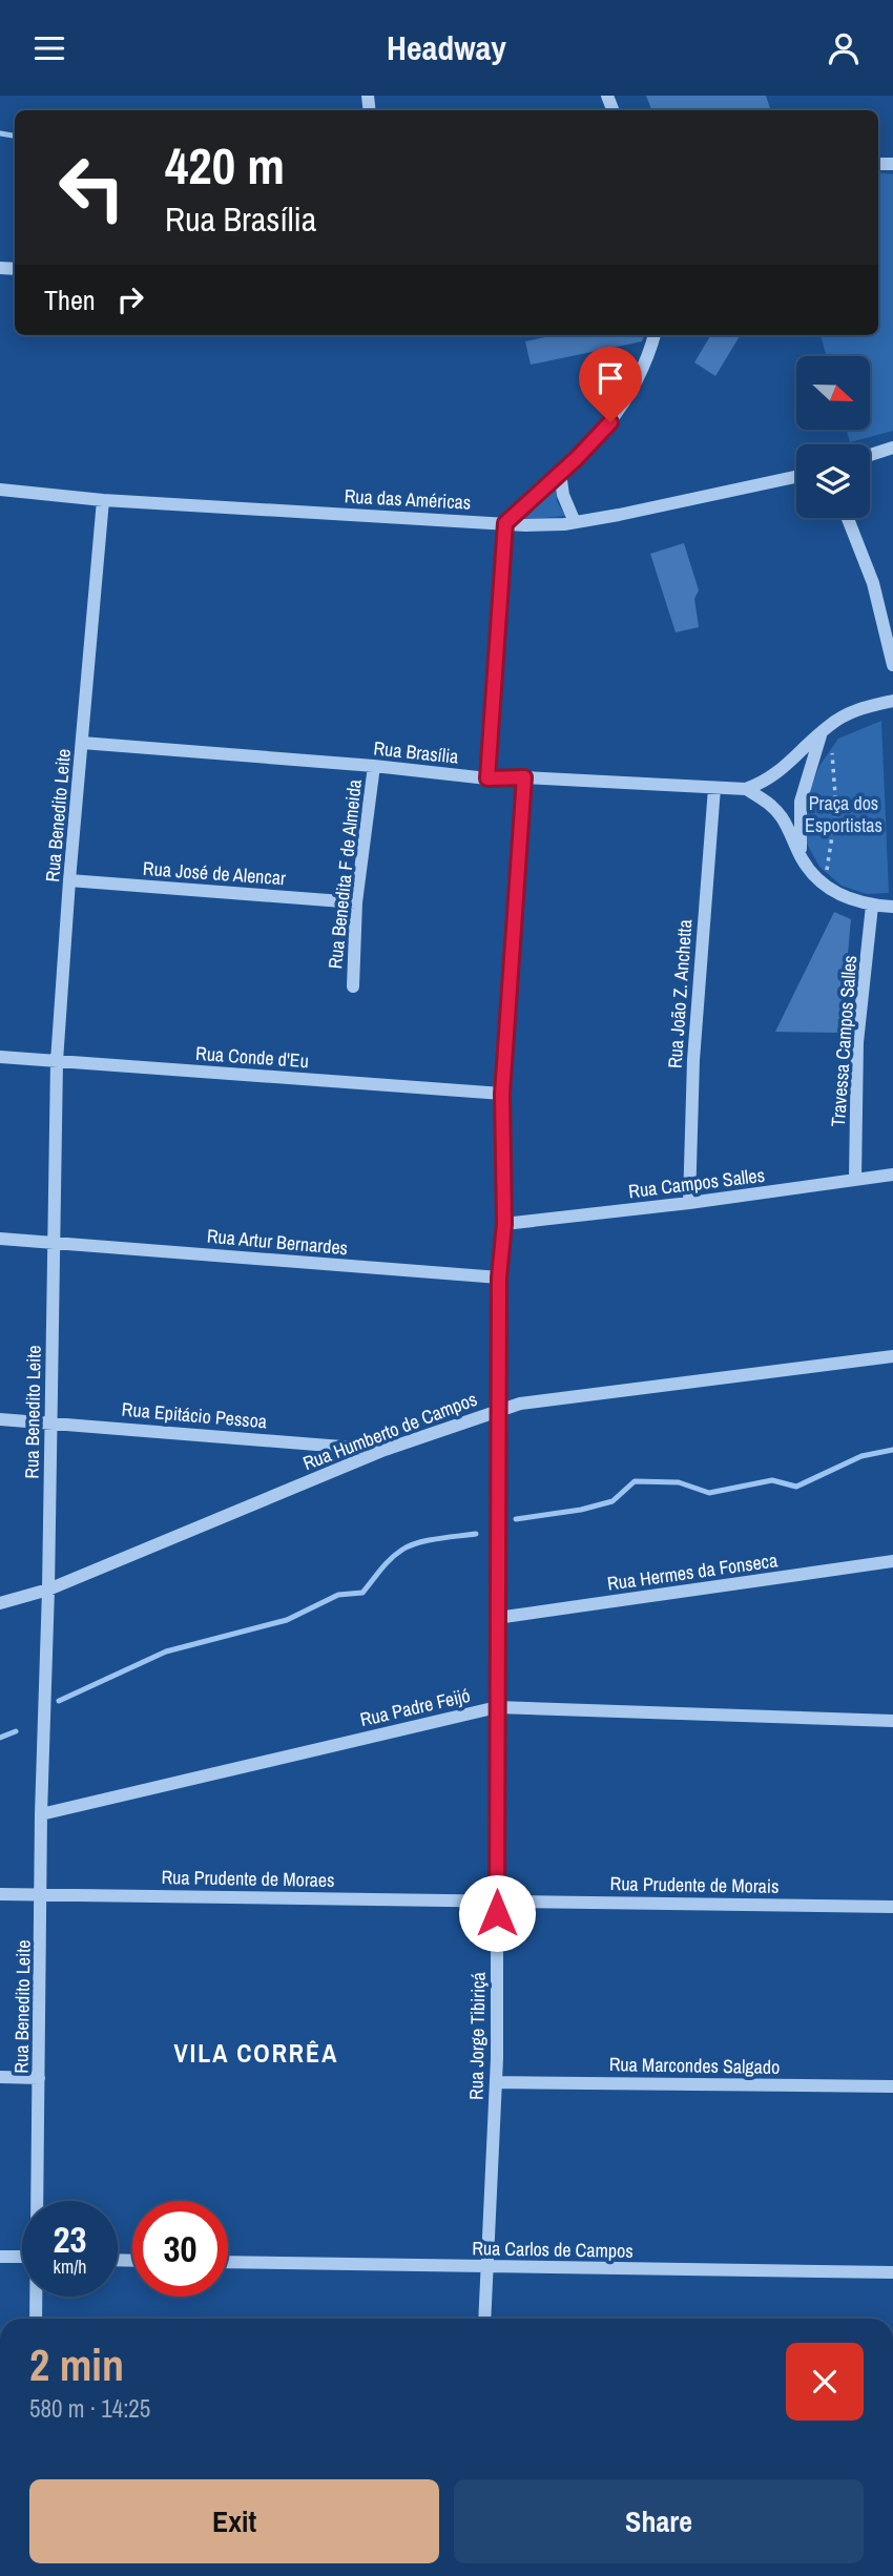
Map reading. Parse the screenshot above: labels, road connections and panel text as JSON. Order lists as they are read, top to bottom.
{
  "streets": {
    "street": [
      "Rua das Américas",
      "Rua Brasília",
      "Rua Benedito Leite",
      "Rua José de Alencar",
      "Rua Benedita F de Almeida",
      "Rua João Z. Anchetta",
      "Travessa Campos Salles",
      "Rua Conde d'Eu",
      "Rua Campos Salles",
      "Rua Artur Bernardes",
      "Rua Epitácio Pessoa",
      "Rua Humberto de Campos",
      "Rua Hermes da Fonseca",
      "Rua Padre Feijó",
      "Rua Prudente de Moraes",
      "Rua Prudente de Morais",
      "Rua Jorge Tibiriçá",
      "Rua Marcondes Salgado",
      "Rua Carlos de Campos"
    ]
  },
  "crossings": [
    ["Rua das Américas", "Rua Benedito Leite"],
    ["Rua Brasília", "Rua Benedito Leite"],
    ["Rua Brasília", "Rua Benedita F de Almeida"],
    ["Rua Brasília", "Rua João Z. Anchetta"],
    ["Rua Brasília", "Rua Jorge Tibiriçá"],
    ["Rua Benedito Leite", "Rua José de Alencar"],
    ["Rua Benedito Leite", "Rua Conde d'Eu"],
    ["Rua Benedito Leite", "Rua Artur Bernardes"],
    ["Rua Benedito Leite", "Rua Epitácio Pessoa"],
    ["Rua Benedito Leite", "Rua Humberto de Campos"],
    ["Rua Benedito Leite", "Rua Padre Feijó"],
    ["Rua Benedito Leite", "Rua Prudente de Moraes"],
    ["Rua José de Alencar", "Rua Benedita F de Almeida"],
    ["Rua João Z. Anchetta", "Rua Campos Salles"],
    ["Travessa Campos Salles", "Rua Campos Salles"],
    ["Rua Conde d'Eu", "Rua Jorge Tibiriçá"],
    ["Rua Campos Salles", "Rua Jorge Tibiriçá"],
    ["Rua Artur Bernardes", "Rua Jorge Tibiriçá"],
    ["Rua Epitácio Pessoa", "Rua Humberto de Campos"],
    ["Rua Humberto de Campos", "Rua Jorge Tibiriçá"],
    ["Rua Hermes da Fonseca", "Rua Jorge Tibiriçá"],
    ["Rua Padre Feijó", "Rua Jorge Tibiriçá"],
    ["Rua Prudente de Moraes", "Rua Prudente de Morais"],
    ["Rua Prudente de Moraes", "Rua Jorge Tibiriçá"],
    ["Rua Prudente de Morais", "Rua Jorge Tibiriçá"],
    ["Rua Jorge Tibiriçá", "Rua Marcondes Salgado"],
    ["Rua Jorge Tibiriçá", "Rua Carlos de Campos"]
  ],
  "districts": ["VILA CORRÊA"],
  "parks": ["Praça dos Esportistas"],
  "north": "right",
  "page": {
    "header": "Headway",
    "turn": ["420 m", "Rua Brasília"],
    "then": "Then",
    "speed": "23 km/h",
    "limit": "30",
    "heading": ["2 min", "580 m · 14:25"],
    "buttons": ["Exit", "Share"]
  }
}
